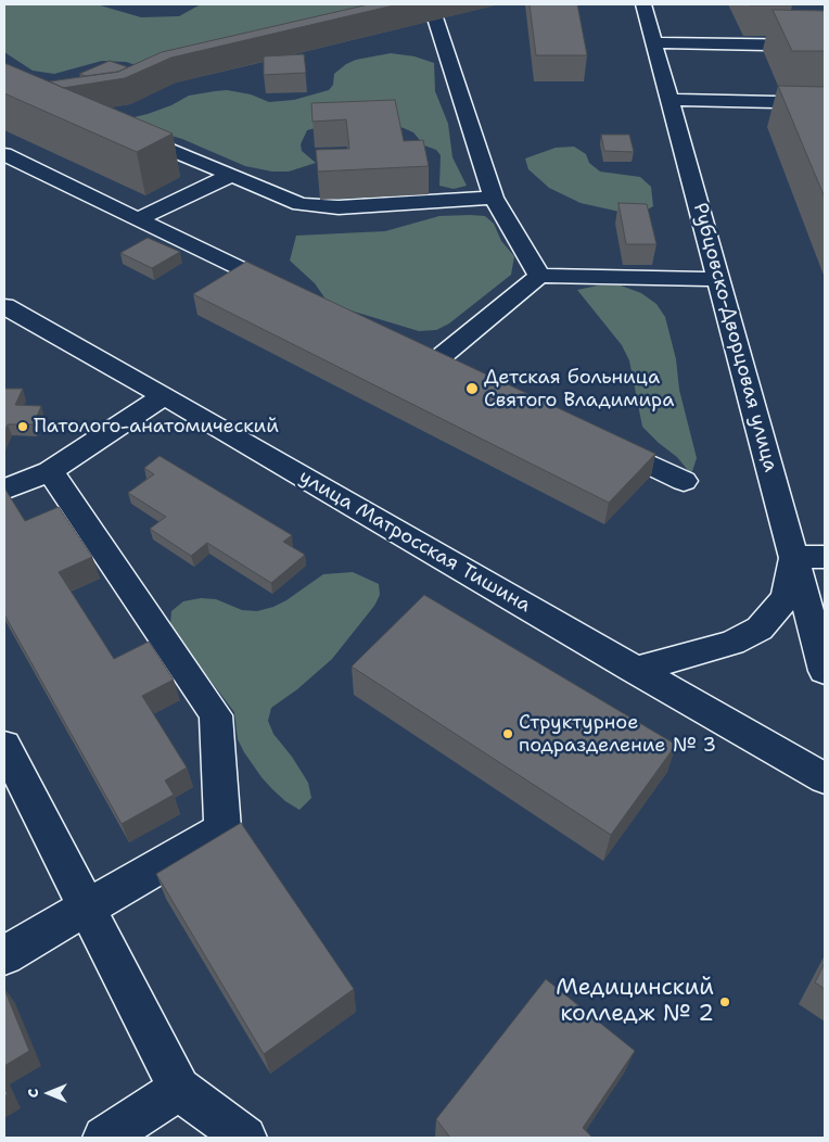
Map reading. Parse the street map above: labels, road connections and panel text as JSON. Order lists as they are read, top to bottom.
{
  "streets": {
    "street": ["Рубцовско-Дворцовая улица", "улица Матросская Тишина"]
  },
  "places": [
    "Детская больница Святого Владимира",
    "Патолого-анатомический",
    "Структурное подразделение № 3",
    "Медицинский колледж № 2"
  ],
  "north": "left"
}
